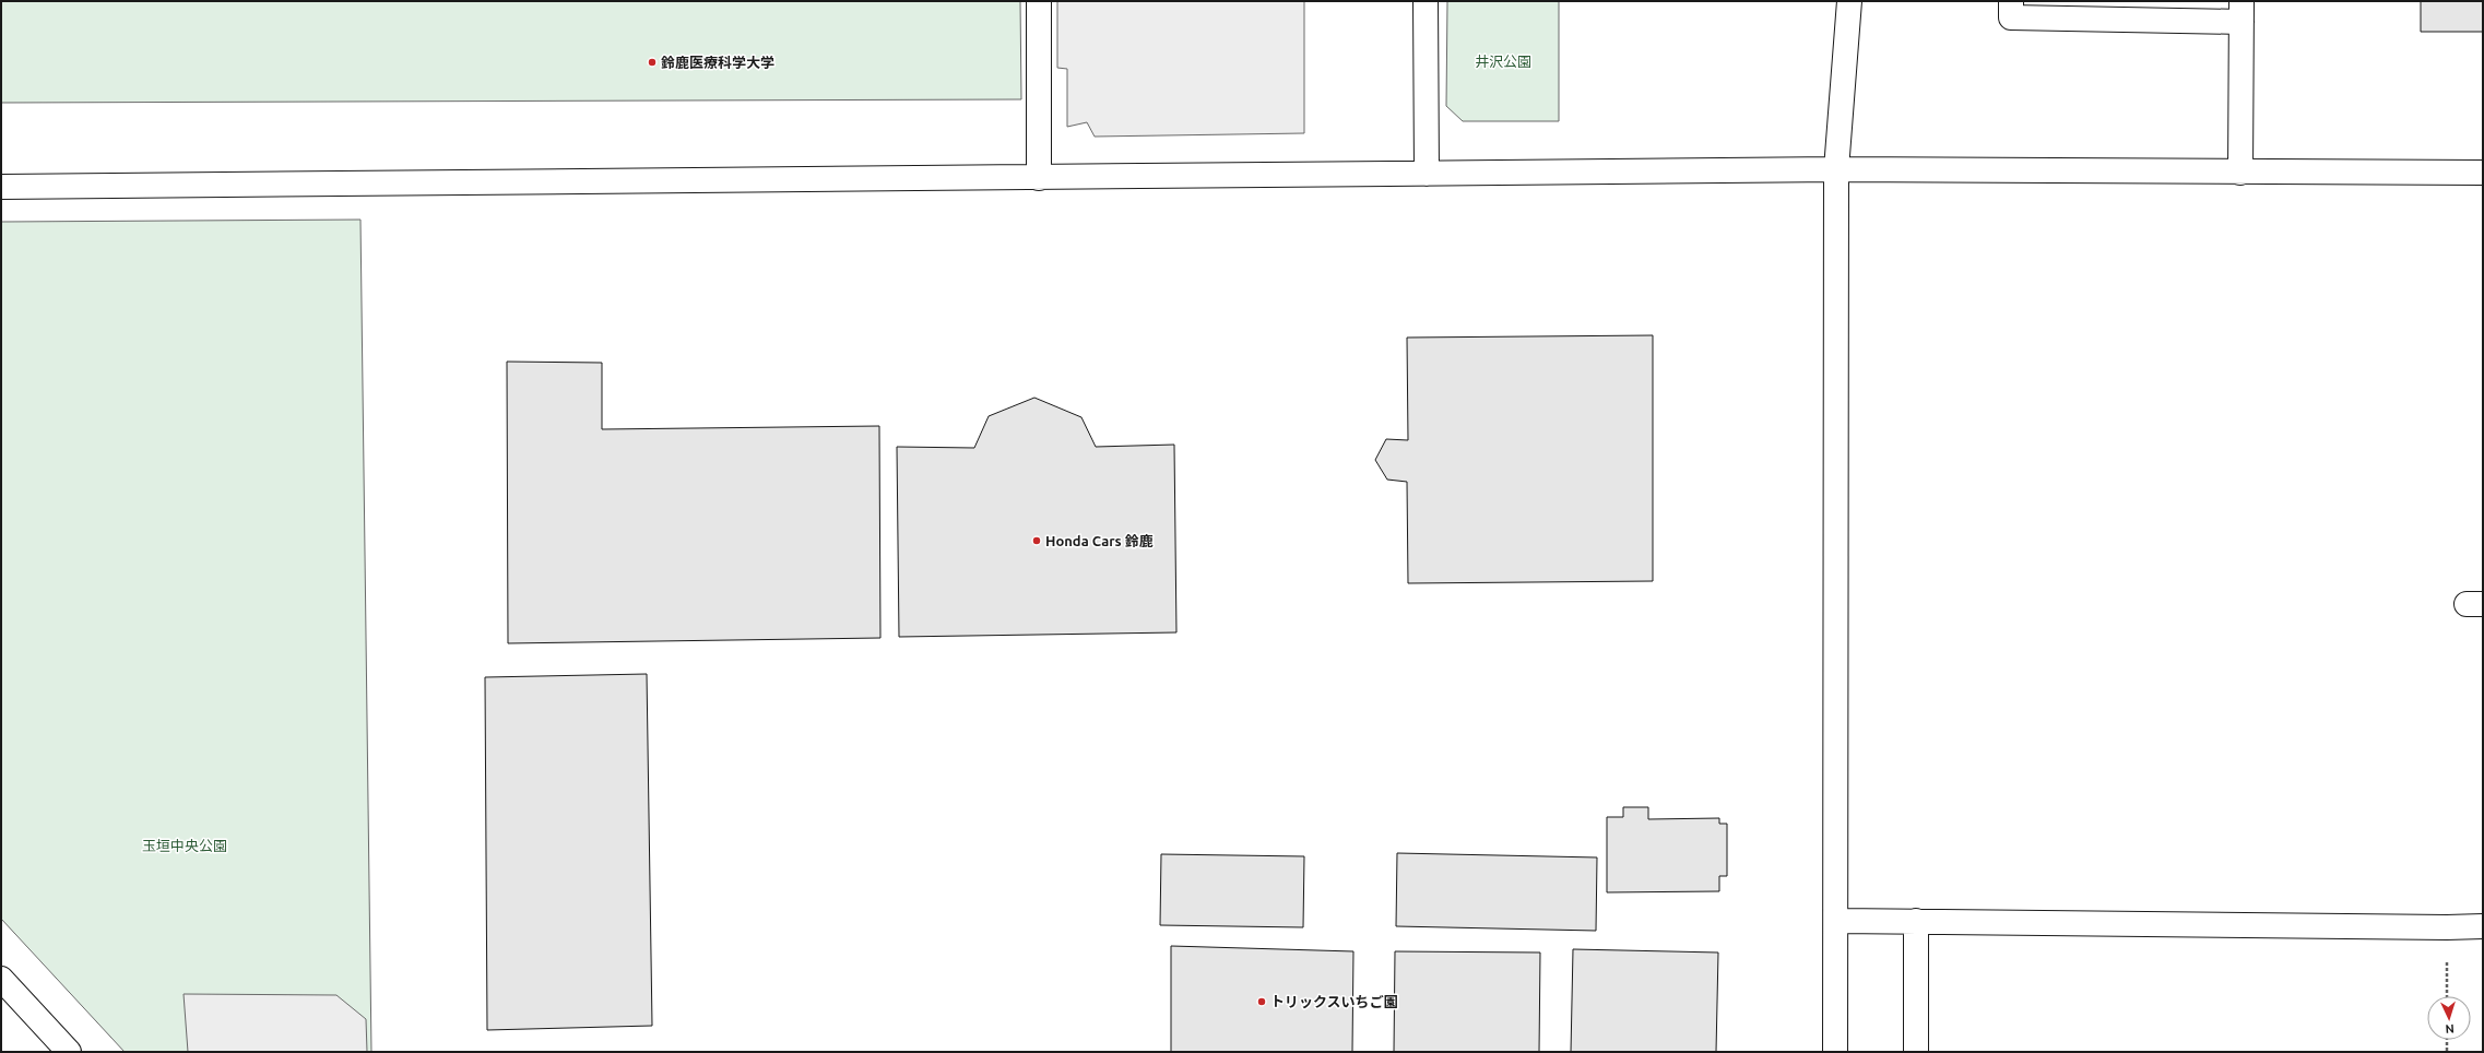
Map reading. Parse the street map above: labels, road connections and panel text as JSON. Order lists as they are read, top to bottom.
{
  "parks": ["井沢公園", "玉垣中央公園"],
  "places": ["鈴鹿医療科学大学", "Honda Cars 鈴鹿", "トリックスいちご園"],
  "north": "bottom"
}
